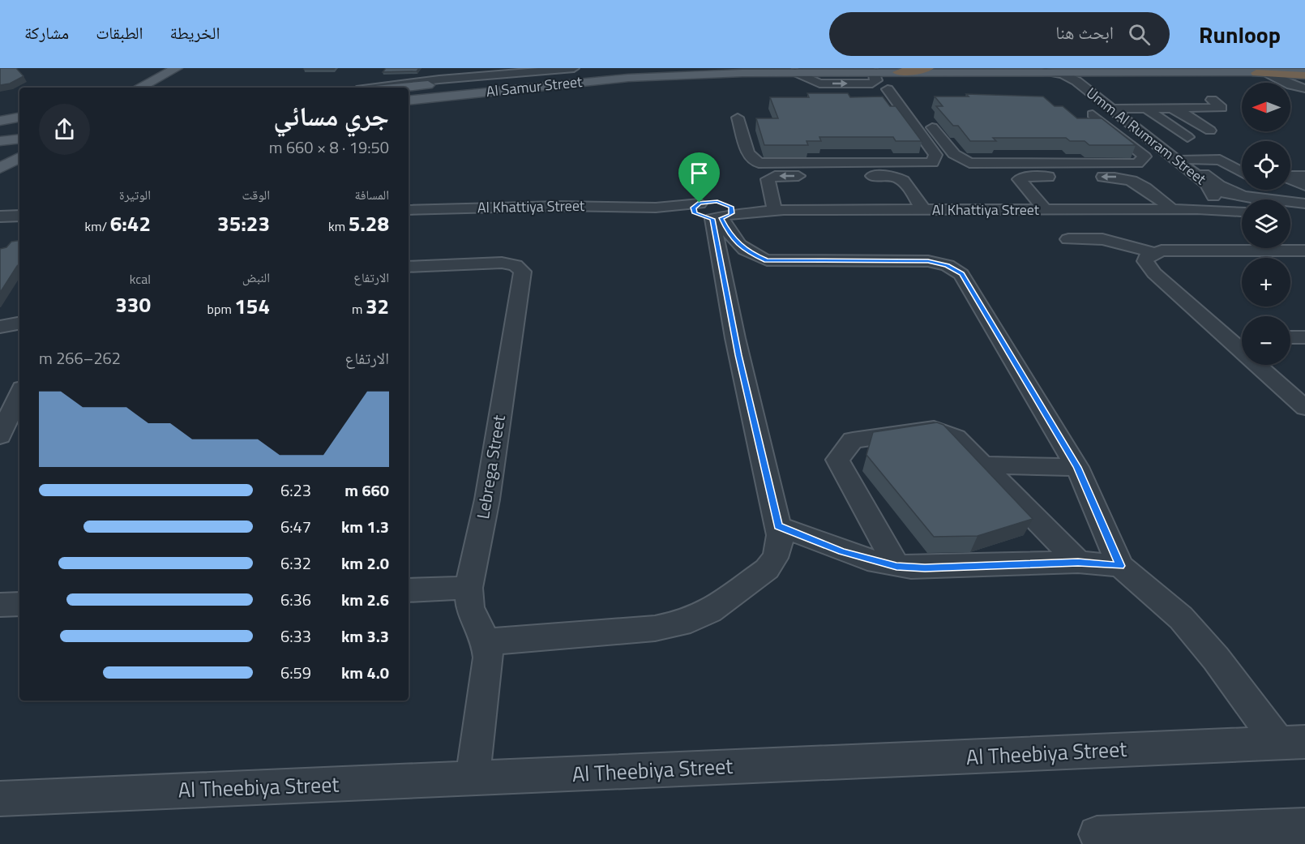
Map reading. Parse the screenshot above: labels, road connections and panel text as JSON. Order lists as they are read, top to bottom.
{
  "streets": {
    "main road": ["Al Samur Street"],
    "street": [
      "Umm Al Rumram Street",
      "Al Khattiya Street",
      "Lebrega Street",
      "Al Theebiya Street"
    ]
  },
  "crossings": [
    ["Al Samur Street", "Umm Al Rumram Street"],
    ["Umm Al Rumram Street", "Al Khattiya Street"],
    ["Lebrega Street", "Al Theebiya Street"]
  ],
  "north": "left",
  "page": {
    "header": "Runloop",
    "search": "ابحث هنا",
    "nav": ["الخريطة", "الطبقات", "مشاركة"],
    "map_buttons": ["+", "−"],
    "heading": ["جري مسائي", "19:50 · 8 × 660 m"],
    "stats": [
      ["المسافة", "5.28 km"],
      ["الوقت", "35:23"],
      ["الوتيرة", "6:42 /km"],
      ["الارتفاع", "32 m"],
      ["النبض", "154 bpm"],
      ["kcal", "330"]
    ],
    "chart": ["الارتفاع", "262–266 m"],
    "list": [
      {
        "name": "660 m",
        "note": "6:23"
      },
      {
        "name": "1.3 km",
        "note": "6:47"
      },
      {
        "name": "2.0 km",
        "note": "6:32"
      },
      {
        "name": "2.6 km",
        "note": "6:36"
      },
      {
        "name": "3.3 km",
        "note": "6:33"
      },
      {
        "name": "4.0 km",
        "note": "6:59"
      }
    ]
  }
}
